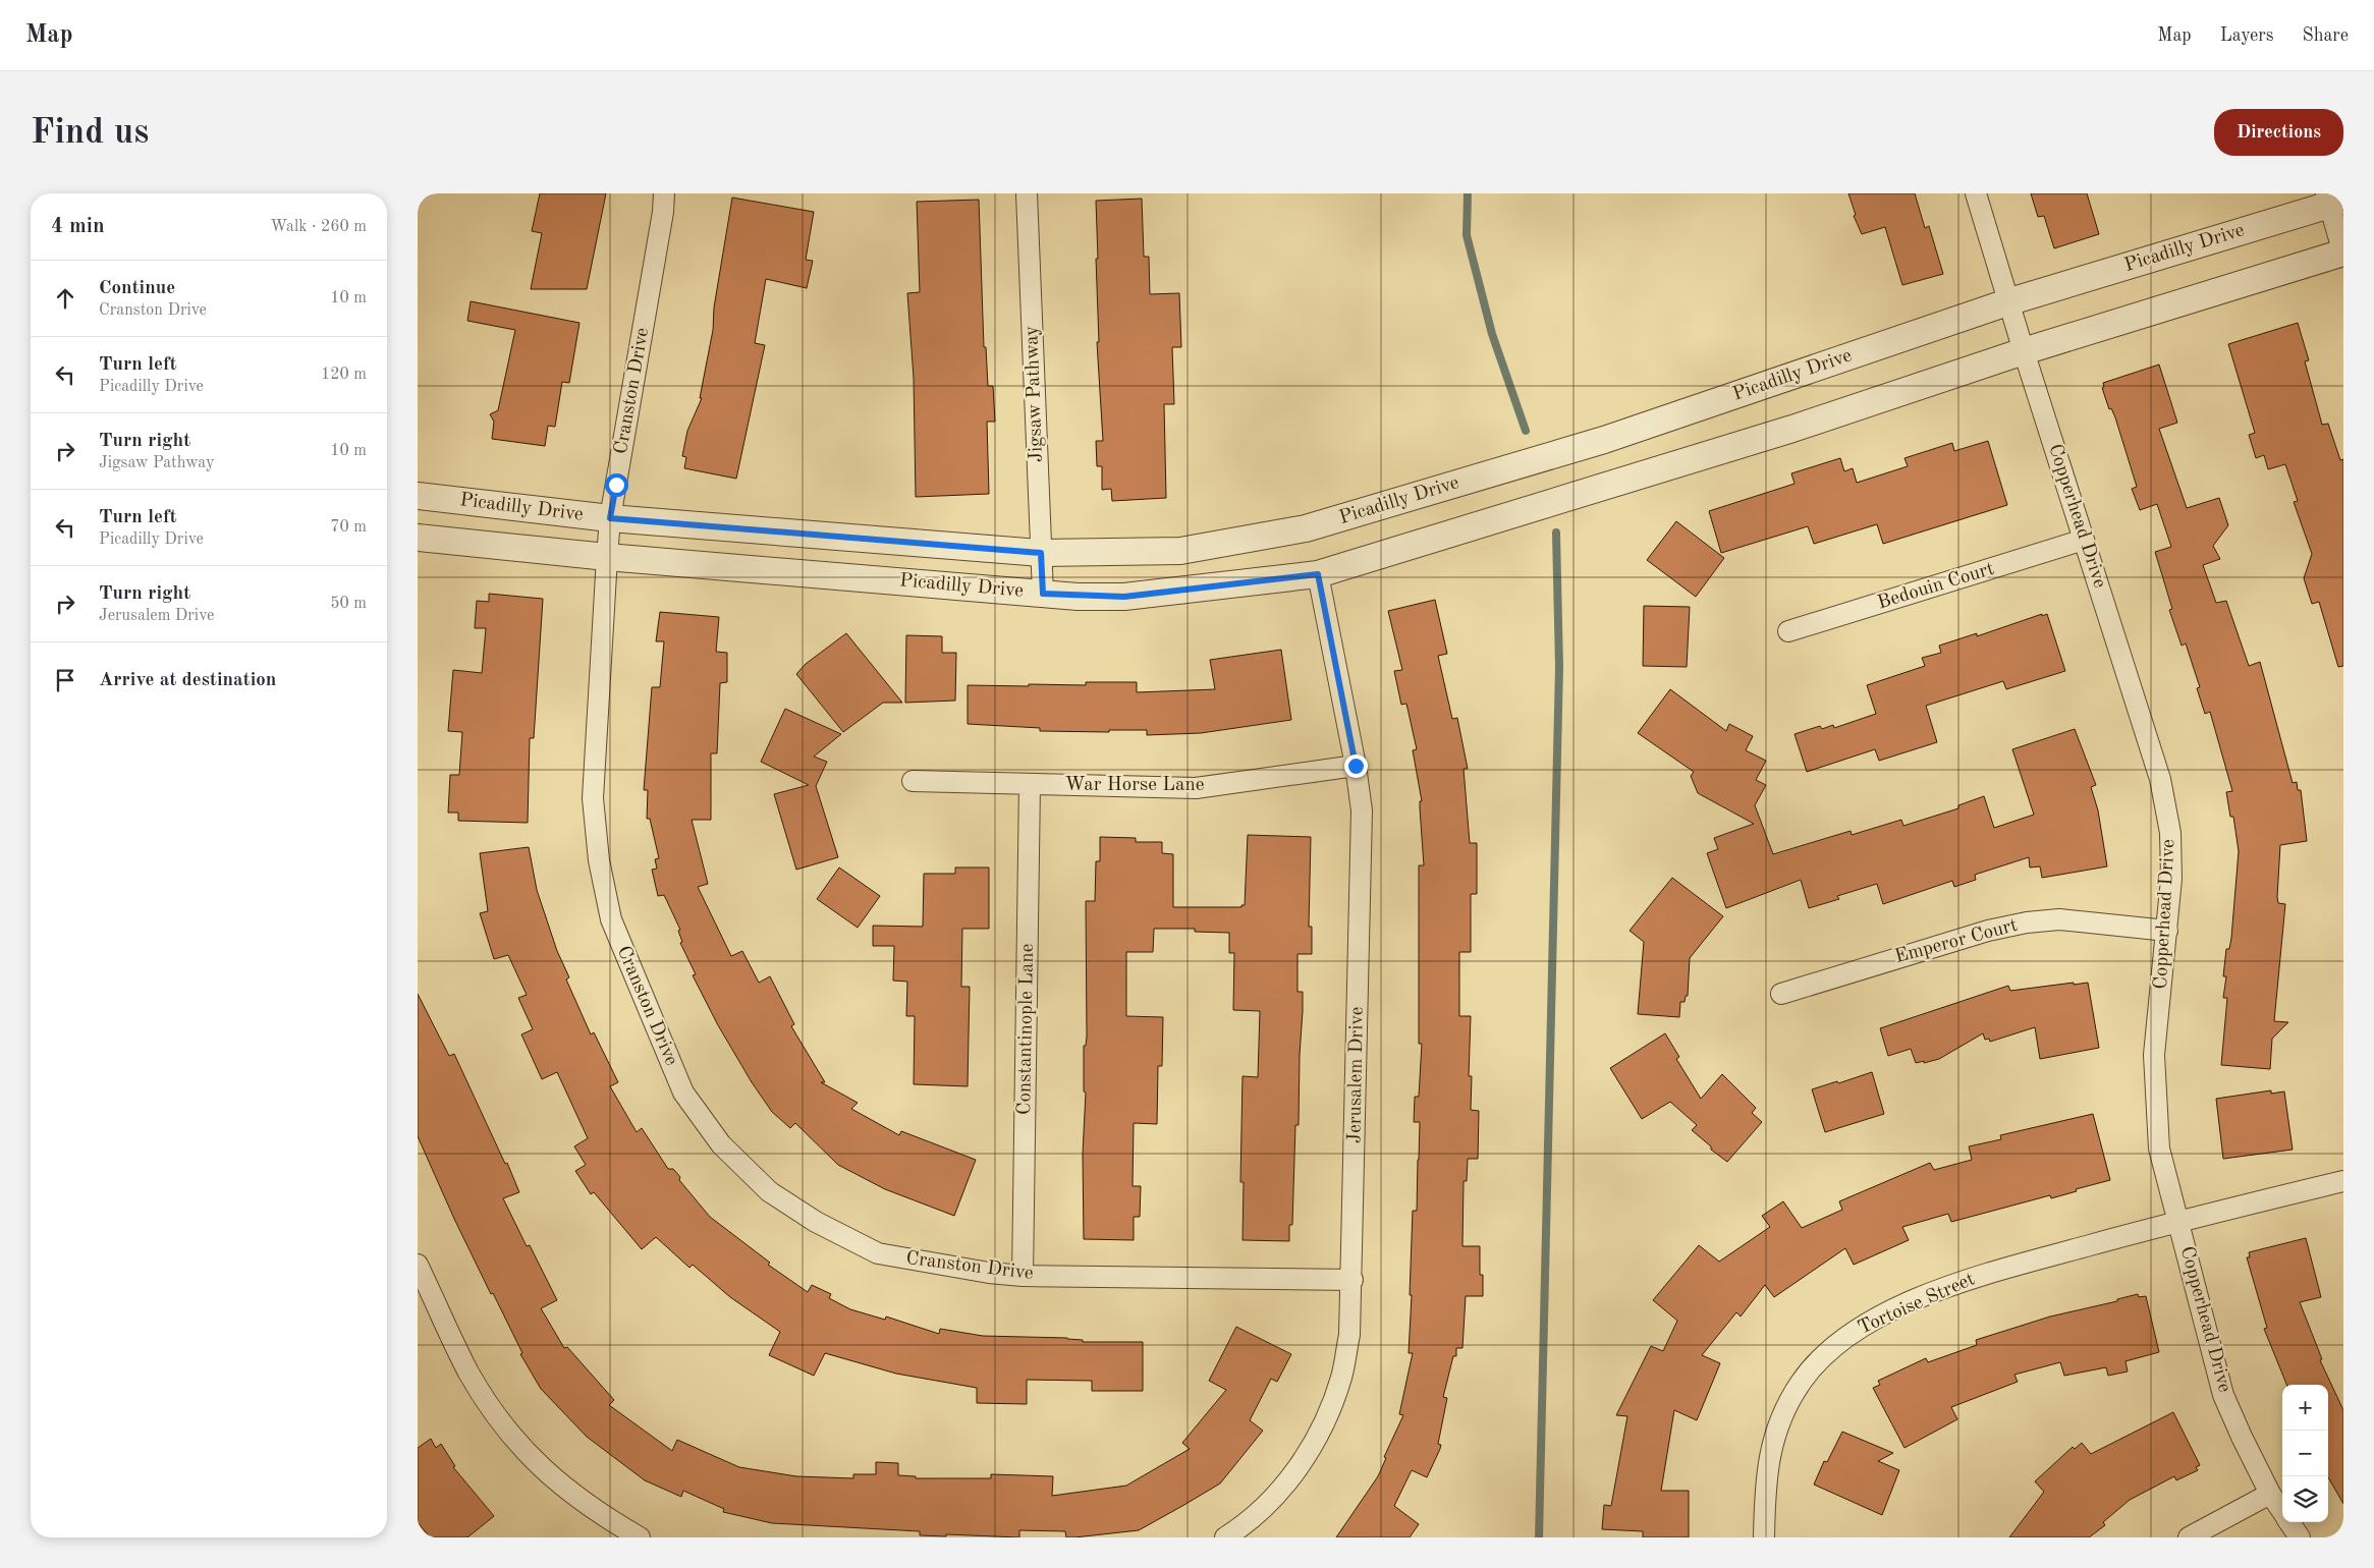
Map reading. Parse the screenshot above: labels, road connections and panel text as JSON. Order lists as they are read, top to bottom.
{
  "streets": {
    "street": [
      "Picadilly Drive",
      "Cranston Drive",
      "Jigsaw Pathway",
      "Copperhead Drive",
      "Bedouin Court",
      "War Horse Lane",
      "Emperor Court",
      "Constantinople Lane",
      "Jerusalem Drive",
      "Tortoise Street"
    ]
  },
  "crossings": [
    ["Picadilly Drive", "Cranston Drive"],
    ["Picadilly Drive", "Jigsaw Pathway"],
    ["Picadilly Drive", "Copperhead Drive"],
    ["Picadilly Drive", "Jerusalem Drive"],
    ["Cranston Drive", "Constantinople Lane"],
    ["Cranston Drive", "Jerusalem Drive"],
    ["Copperhead Drive", "Bedouin Court"],
    ["Copperhead Drive", "Emperor Court"],
    ["Copperhead Drive", "Tortoise Street"],
    ["War Horse Lane", "Constantinople Lane"],
    ["War Horse Lane", "Jerusalem Drive"]
  ],
  "page": {
    "header": "Map",
    "nav": ["Map", "Layers", "Share"],
    "buttons": "Directions",
    "title": "Find us",
    "heading": ["4 min", "Walk · 260 m"],
    "list": [
      ["Continue", "Cranston Drive", "10 m"],
      ["Turn left", "Picadilly Drive", "120 m"],
      ["Turn right", "Jigsaw Pathway", "10 m"],
      ["Turn left", "Picadilly Drive", "70 m"],
      ["Turn right", "Jerusalem Drive", "50 m"],
      "Arrive at destination"
    ],
    "map_buttons": ["+", "−"]
  }
}
